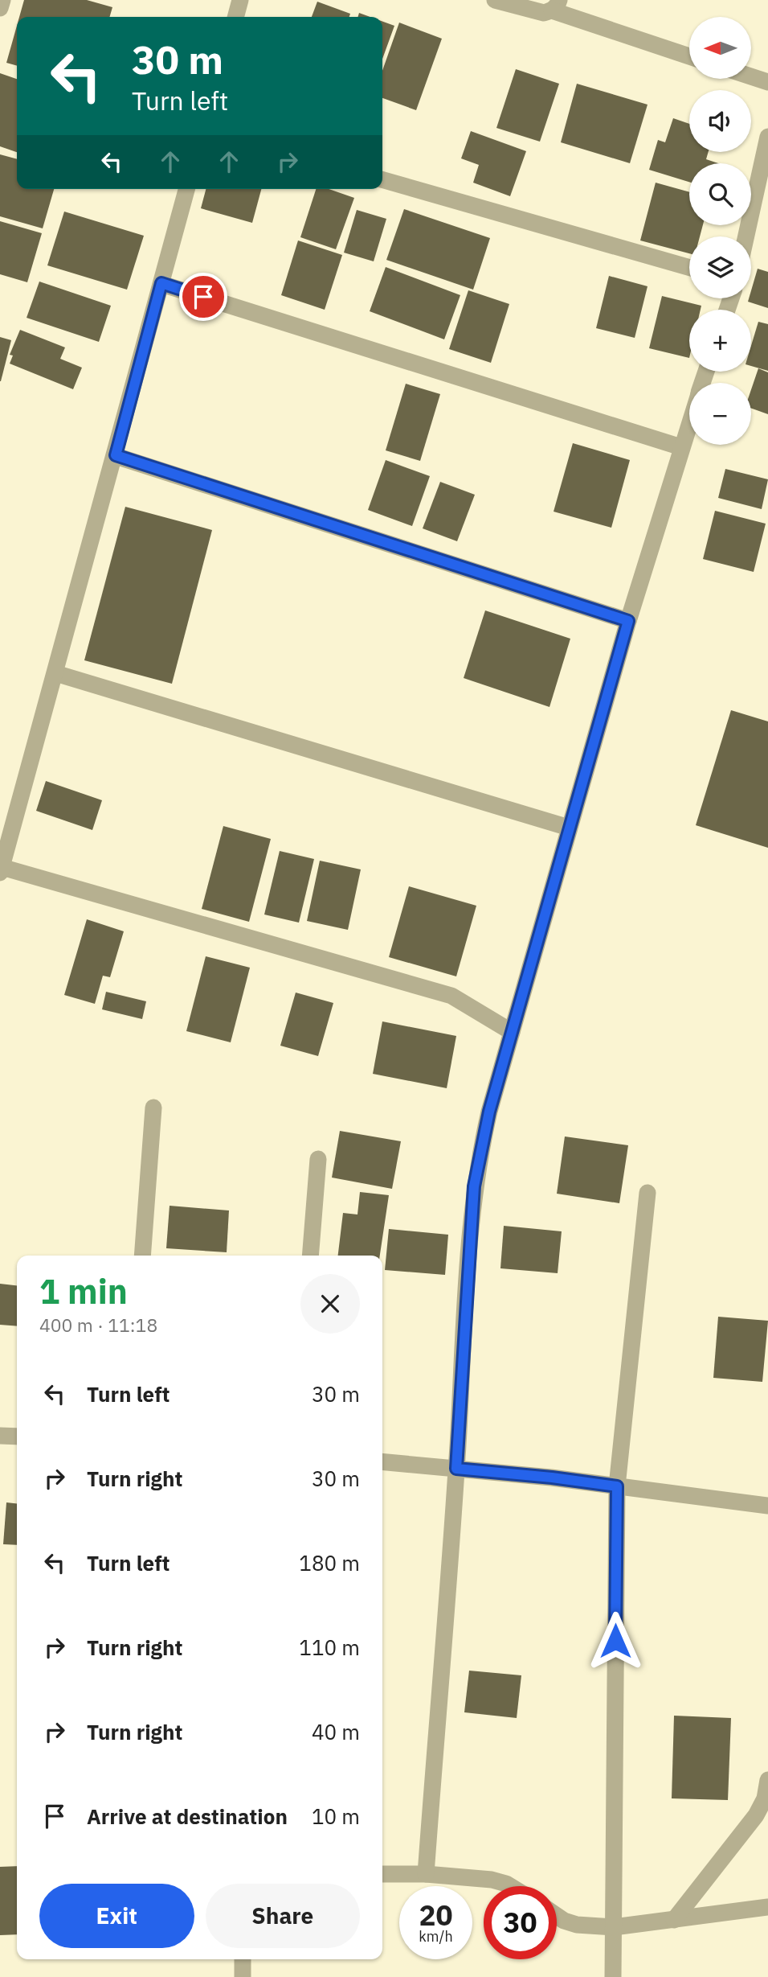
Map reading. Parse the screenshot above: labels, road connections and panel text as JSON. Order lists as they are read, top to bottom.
{
  "north": "left",
  "page": {
    "map_buttons": ["+", "−"],
    "turn": ["30 m", "Turn left"],
    "heading": ["1 min", "400 m · 11:18"],
    "list": [
      {
        "name": "Turn left",
        "value": "30 m"
      },
      {
        "name": "Turn right",
        "value": "30 m"
      },
      {
        "name": "Turn left",
        "value": "180 m"
      },
      {
        "name": "Turn right",
        "value": "110 m"
      },
      {
        "name": "Turn right",
        "value": "40 m"
      },
      {
        "name": "Arrive at destination",
        "value": "10 m"
      }
    ],
    "buttons": ["Exit", "Share"],
    "speed": "20 km/h",
    "limit": "30"
  }
}
